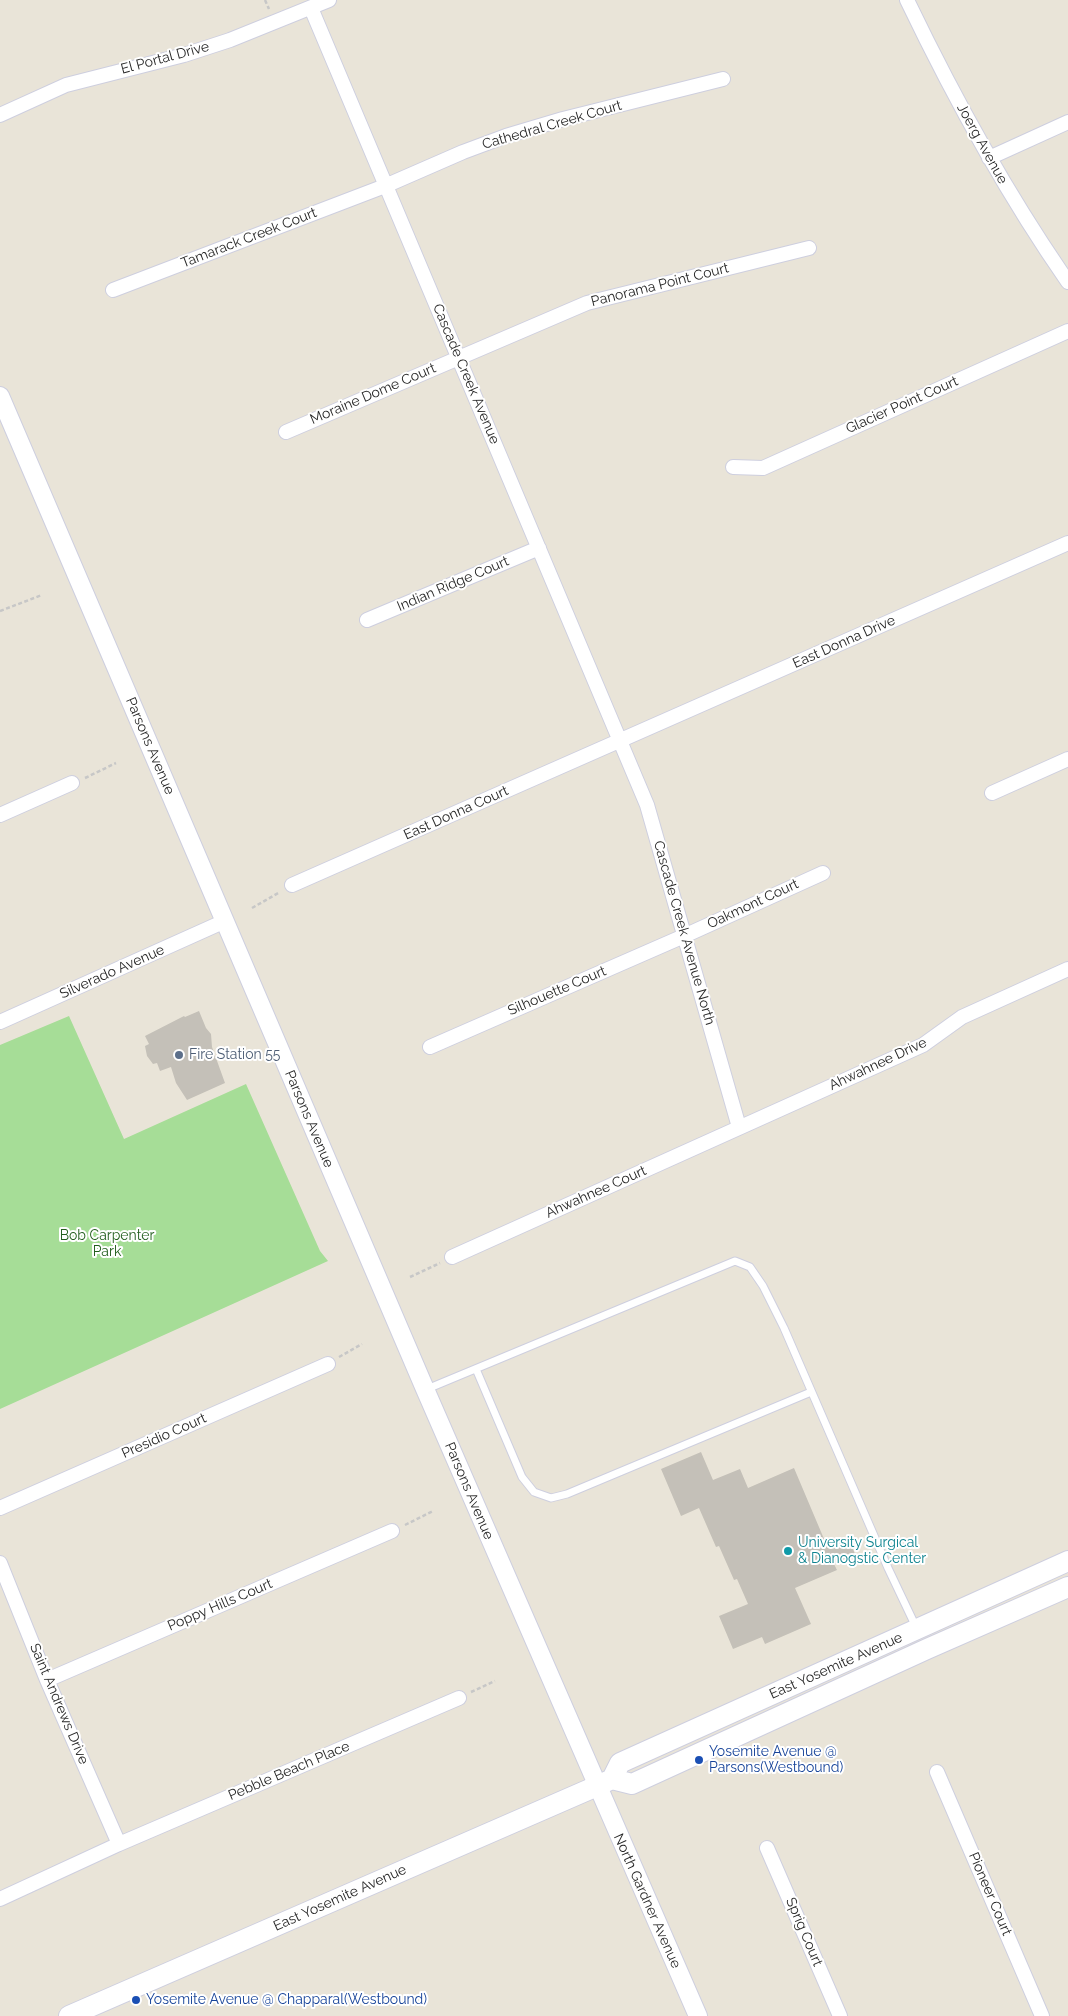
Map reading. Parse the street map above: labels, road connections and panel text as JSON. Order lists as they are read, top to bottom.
{
  "streets": {
    "main road": ["East Yosemite Avenue"],
    "street": [
      "El Portal Drive",
      "Cathedral Creek Court",
      "Joerg Avenue",
      "Tamarack Creek Court",
      "Panorama Point Court",
      "Cascade Creek Avenue",
      "Moraine Dome Court",
      "Glacier Point Court",
      "Indian Ridge Court",
      "East Donna Drive",
      "Parsons Avenue",
      "East Donna Court",
      "Oakmont Court",
      "Cascade Creek Avenue North",
      "Silverado Avenue",
      "Silhouette Court",
      "Ahwahnee Drive",
      "Ahwahnee Court",
      "Presidio Court",
      "Poppy Hills Court",
      "Saint Andrews Drive",
      "Pebble Beach Place",
      "Pioneer Court",
      "North Gardner Avenue",
      "Sprig Court"
    ]
  },
  "crossings": [
    ["El Portal Drive", "Cascade Creek Avenue"],
    ["Cathedral Creek Court", "Tamarack Creek Court"],
    ["Cathedral Creek Court", "Cascade Creek Avenue"],
    ["Tamarack Creek Court", "Cascade Creek Avenue"],
    ["Panorama Point Court", "Cascade Creek Avenue"],
    ["Panorama Point Court", "Moraine Dome Court"],
    ["Cascade Creek Avenue", "Moraine Dome Court"],
    ["Cascade Creek Avenue", "Indian Ridge Court"],
    ["Cascade Creek Avenue", "East Donna Drive"],
    ["Cascade Creek Avenue", "East Donna Court"],
    ["Cascade Creek Avenue", "Cascade Creek Avenue North"],
    ["East Donna Drive", "East Donna Court"],
    ["East Donna Drive", "Cascade Creek Avenue North"],
    ["Parsons Avenue", "Silverado Avenue"],
    ["Parsons Avenue", "East Yosemite Avenue"],
    ["Parsons Avenue", "North Gardner Avenue"],
    ["East Donna Court", "Cascade Creek Avenue North"],
    ["Oakmont Court", "Cascade Creek Avenue North"],
    ["Oakmont Court", "Silhouette Court"],
    ["Cascade Creek Avenue North", "Silhouette Court"],
    ["Cascade Creek Avenue North", "Ahwahnee Drive"],
    ["Cascade Creek Avenue North", "Ahwahnee Court"],
    ["Ahwahnee Drive", "Ahwahnee Court"],
    ["Poppy Hills Court", "Saint Andrews Drive"],
    ["East Yosemite Avenue", "North Gardner Avenue"],
    ["Saint Andrews Drive", "Pebble Beach Place"]
  ],
  "parks": ["Bob Carpenter Park"],
  "places": [
    "Fire Station 55",
    "University Surgical & Dianogstic Center",
    "Yosemite Avenue @ Parsons(Westbound)",
    "Yosemite Avenue @ Chapparal(Westbound)"
  ]
}
